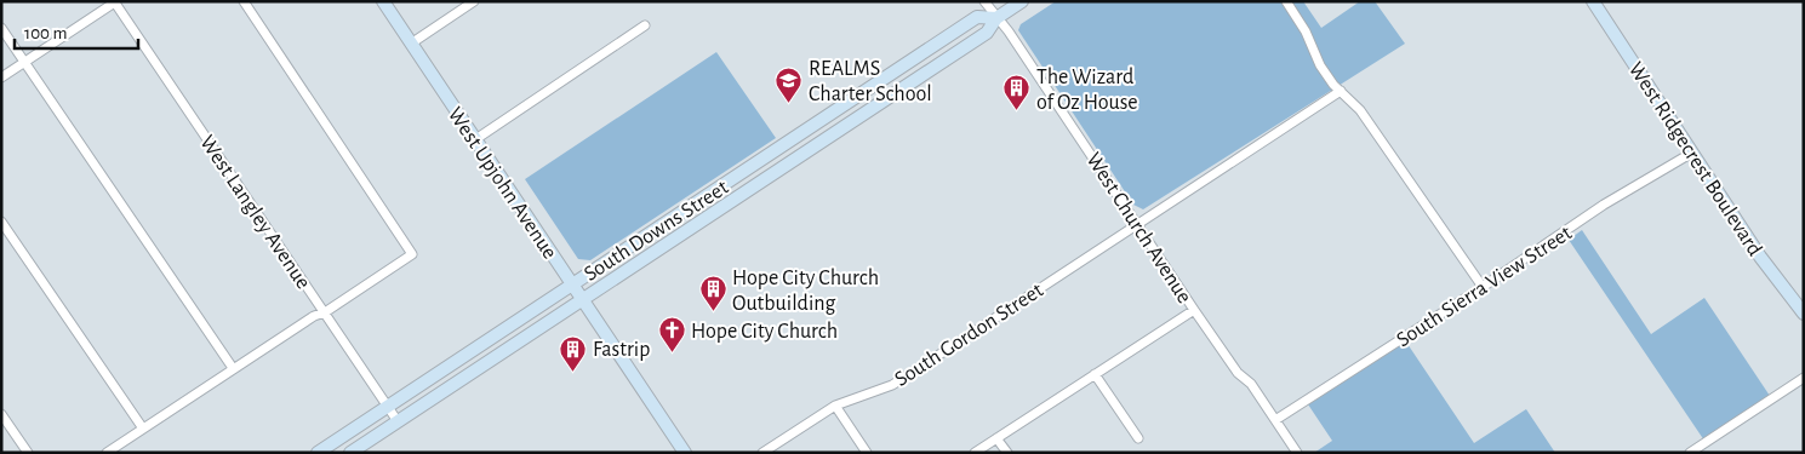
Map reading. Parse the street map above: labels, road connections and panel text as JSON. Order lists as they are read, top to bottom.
{
  "streets": {
    "main road": ["West Ridgecrest Boulevard", "West Upjohn Avenue", "South Downs Street"],
    "street": [
      "West Langley Avenue",
      "West Church Avenue",
      "South Sierra View Street",
      "South Gordon Street"
    ]
  },
  "crossings": [
    ["West Ridgecrest Boulevard", "South Sierra View Street"],
    ["West Upjohn Avenue", "South Downs Street"],
    ["West Langley Avenue", "South Downs Street"],
    ["West Church Avenue", "South Downs Street"],
    ["West Church Avenue", "South Sierra View Street"],
    ["West Church Avenue", "South Gordon Street"]
  ],
  "places": {
    "school or university": ["REALMS Charter School"],
    "building": ["The Wizard of Oz House", "Hope City Church Outbuilding", "Fastrip"],
    "church": ["Hope City Church"]
  },
  "scale_bar": "100 m"
}
